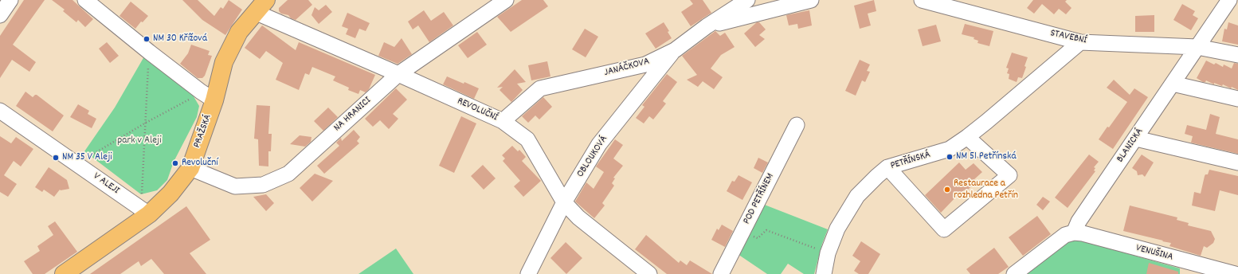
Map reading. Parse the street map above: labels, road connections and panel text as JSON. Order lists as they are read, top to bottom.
{
  "streets": {
    "main road": ["PRAŽSKÁ"],
    "street": [
      "STAVEBNÍ",
      "JANÁČKOVA",
      "REVOLUČNÍ",
      "NA HRANICI",
      "BLANICKÁ",
      "OBLOUKOVÁ",
      "PETŘÍNSKÁ",
      "V ALEJI",
      "POD PETŘÍNEM",
      "VENUŠINA"
    ]
  },
  "crossings": [
    ["STAVEBNÍ", "BLANICKÁ"],
    ["STAVEBNÍ", "PETŘÍNSKÁ"],
    ["JANÁČKOVA", "REVOLUČNÍ"],
    ["JANÁČKOVA", "OBLOUKOVÁ"],
    ["REVOLUČNÍ", "NA HRANICI"],
    ["REVOLUČNÍ", "PRAŽSKÁ"],
    ["REVOLUČNÍ", "OBLOUKOVÁ"],
    ["NA HRANICI", "PRAŽSKÁ"],
    ["PRAŽSKÁ", "V ALEJI"],
    ["BLANICKÁ", "VENUŠINA"]
  ],
  "parks": ["park v Aleji"],
  "places": [
    "NM 30 Křížová",
    "NM 51 Petřínská",
    "NM 35 V Aleji",
    "Revoluční",
    "Restaurace a rozhledna Petřín"
  ]
}
